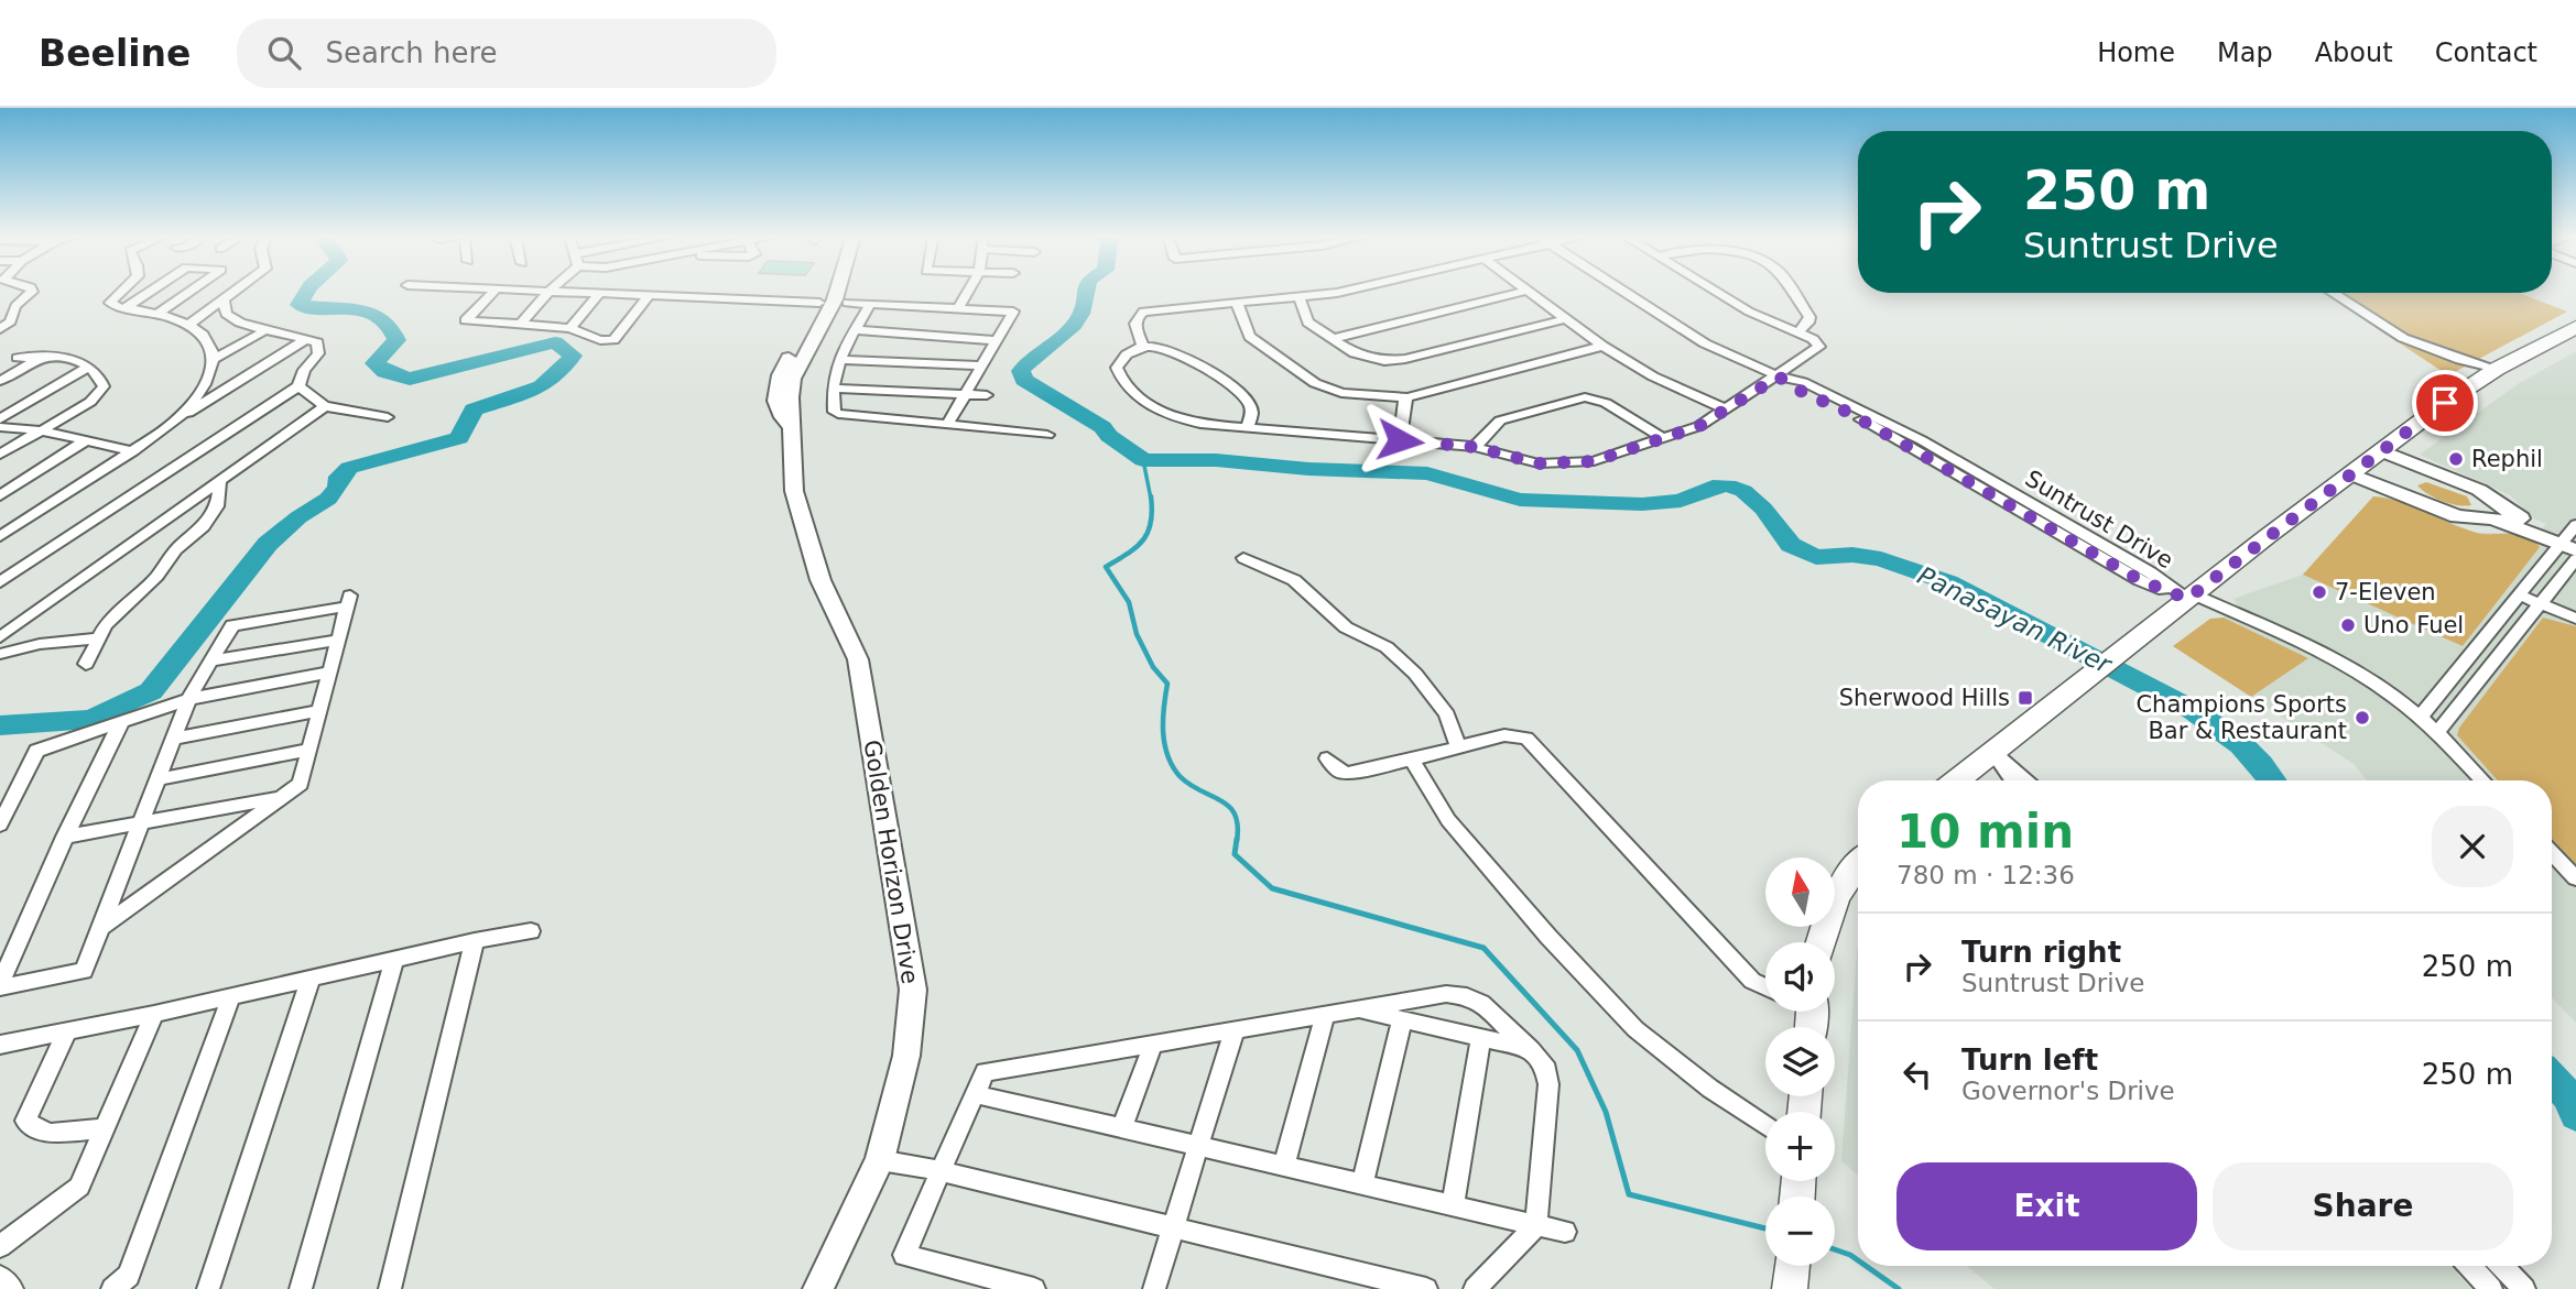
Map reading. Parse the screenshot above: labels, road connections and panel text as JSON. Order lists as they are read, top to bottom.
{
  "streets": {
    "street": ["Suntrust Drive", "Golden Horizon Drive"]
  },
  "water": ["Panasayan River"],
  "places": {
    "other": [
      "Rephil",
      "7-Eleven",
      "Uno Fuel",
      "Champions Sports Bar & Restaurant"
    ],
    "transit": ["Sherwood Hills"]
  },
  "north": "top",
  "page": {
    "header": "Beeline",
    "search": "Search here",
    "nav": [
      "Home",
      "Map",
      "About",
      "Contact"
    ],
    "turn": ["250 m", "Suntrust Drive"],
    "heading": ["10 min", "780 m · 12:36"],
    "map_buttons": ["+", "−"],
    "list": [
      {
        "name": "Turn right",
        "note": "Suntrust Drive",
        "value": "250 m"
      },
      {
        "name": "Turn left",
        "note": "Governor's Drive",
        "value": "250 m"
      }
    ],
    "buttons": ["Exit", "Share"]
  }
}
